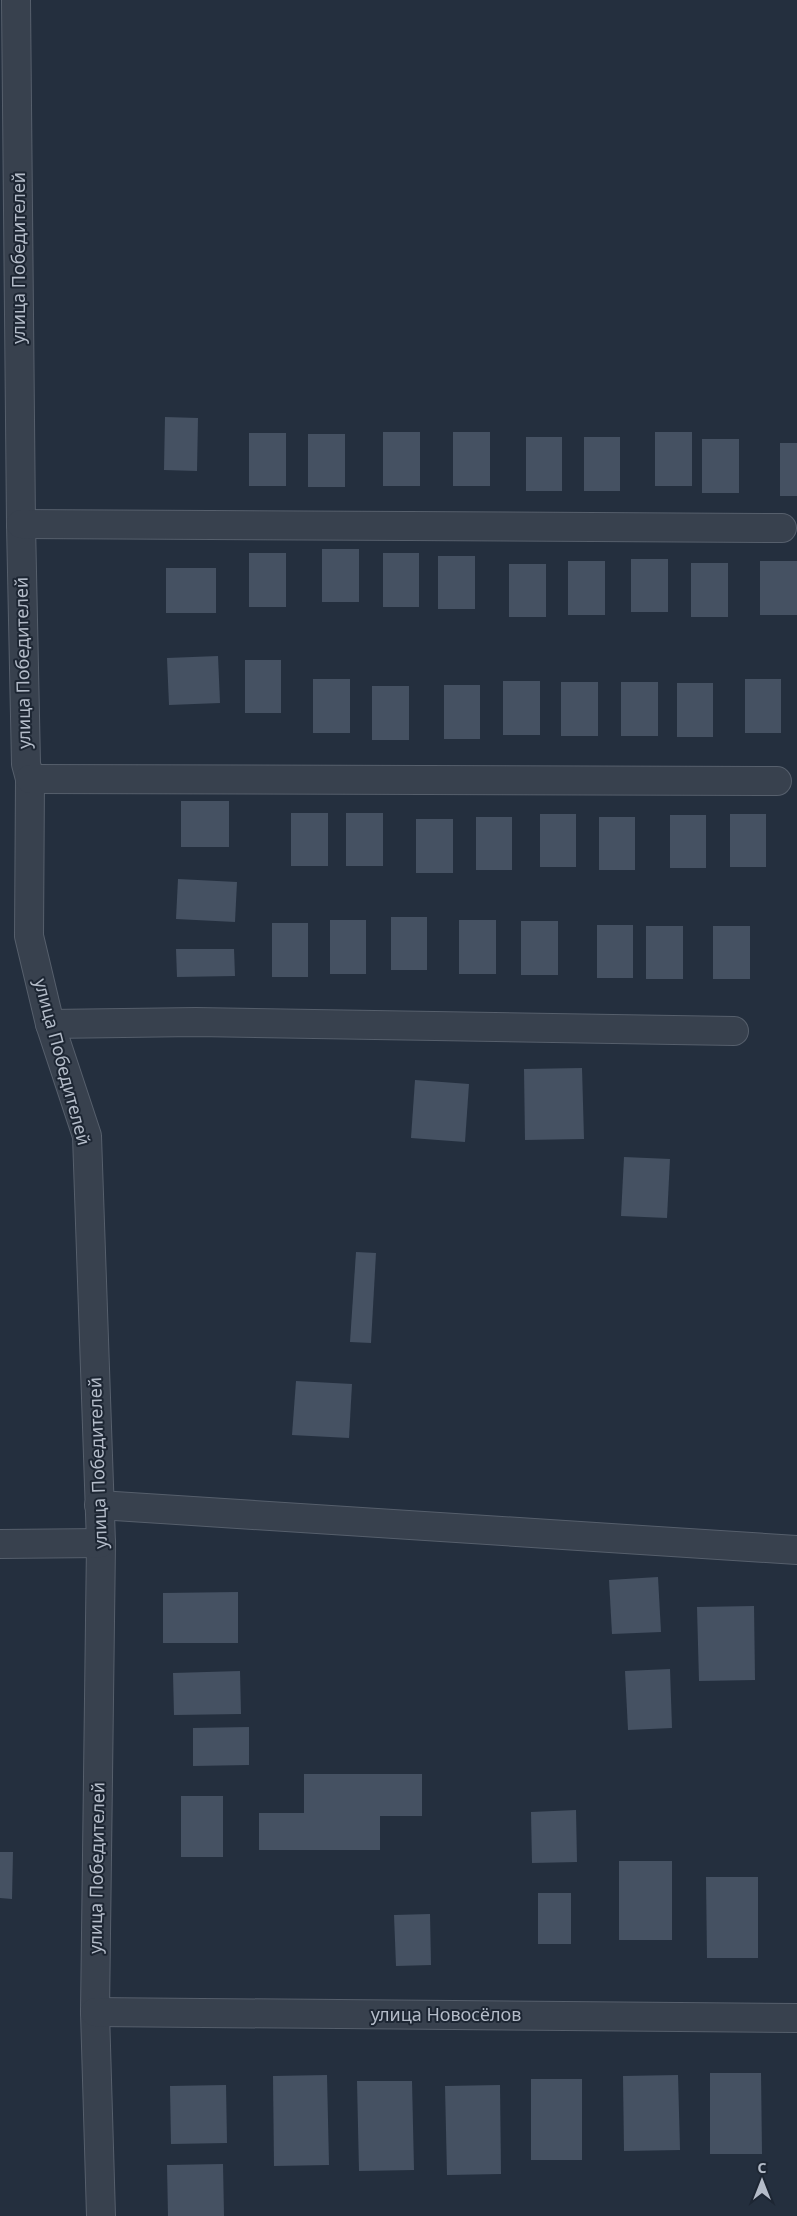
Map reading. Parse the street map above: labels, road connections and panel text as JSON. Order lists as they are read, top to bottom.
{
  "streets": {
    "street": ["улица Победителей", "улица Новосёлов"]
  },
  "crossings": [
    ["улица Победителей", "улица Новосёлов"]
  ],
  "north": "top"
}
